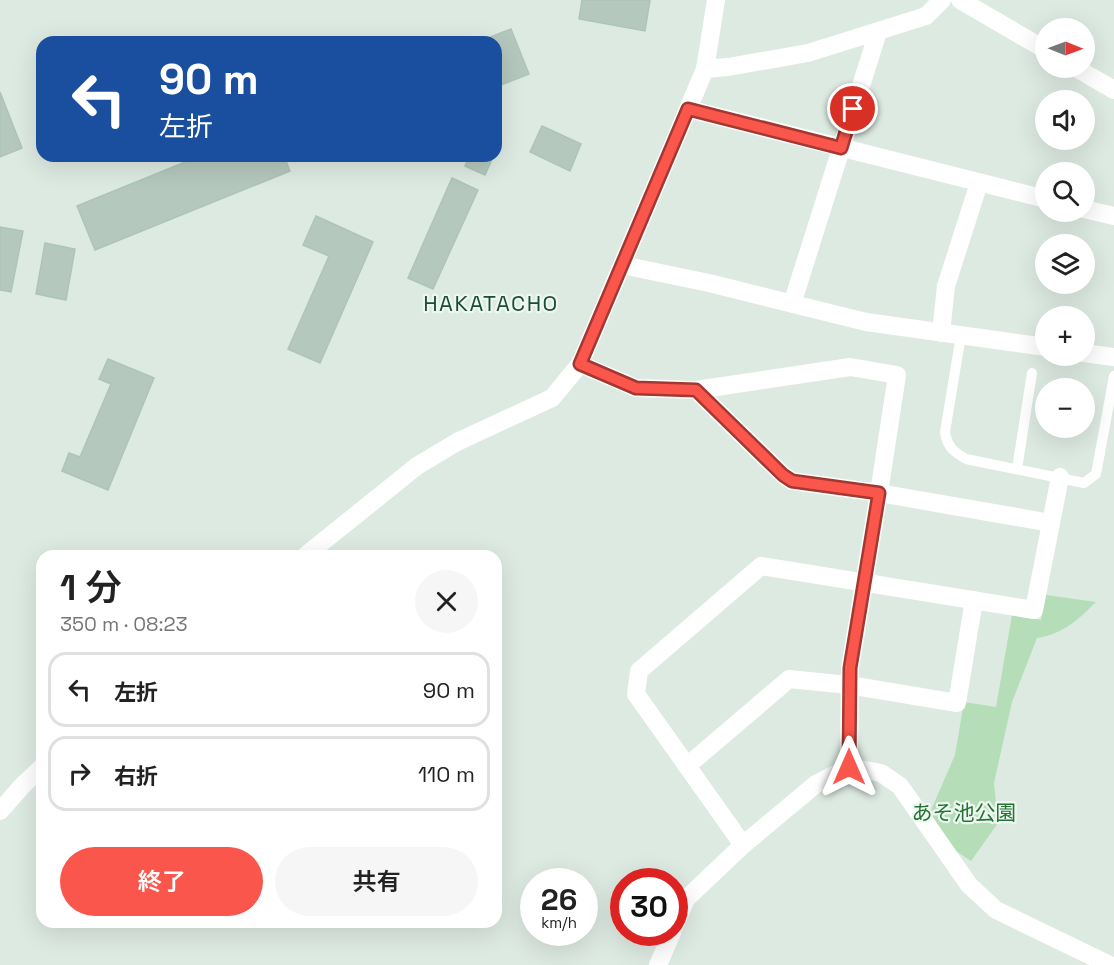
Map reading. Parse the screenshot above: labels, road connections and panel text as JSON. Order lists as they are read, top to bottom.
{
  "districts": ["HAKATACHO"],
  "parks": ["あそ池公園"],
  "north": "right",
  "page": {
    "map_buttons": ["+", "−"],
    "turn": ["90 m", "左折"],
    "heading": ["1 分", "350 m · 08:23"],
    "list": [
      {
        "name": "左折",
        "value": "90 m"
      },
      {
        "name": "右折",
        "value": "110 m"
      }
    ],
    "buttons": ["終了", "共有"],
    "speed": "26 km/h",
    "limit": "30"
  }
}
